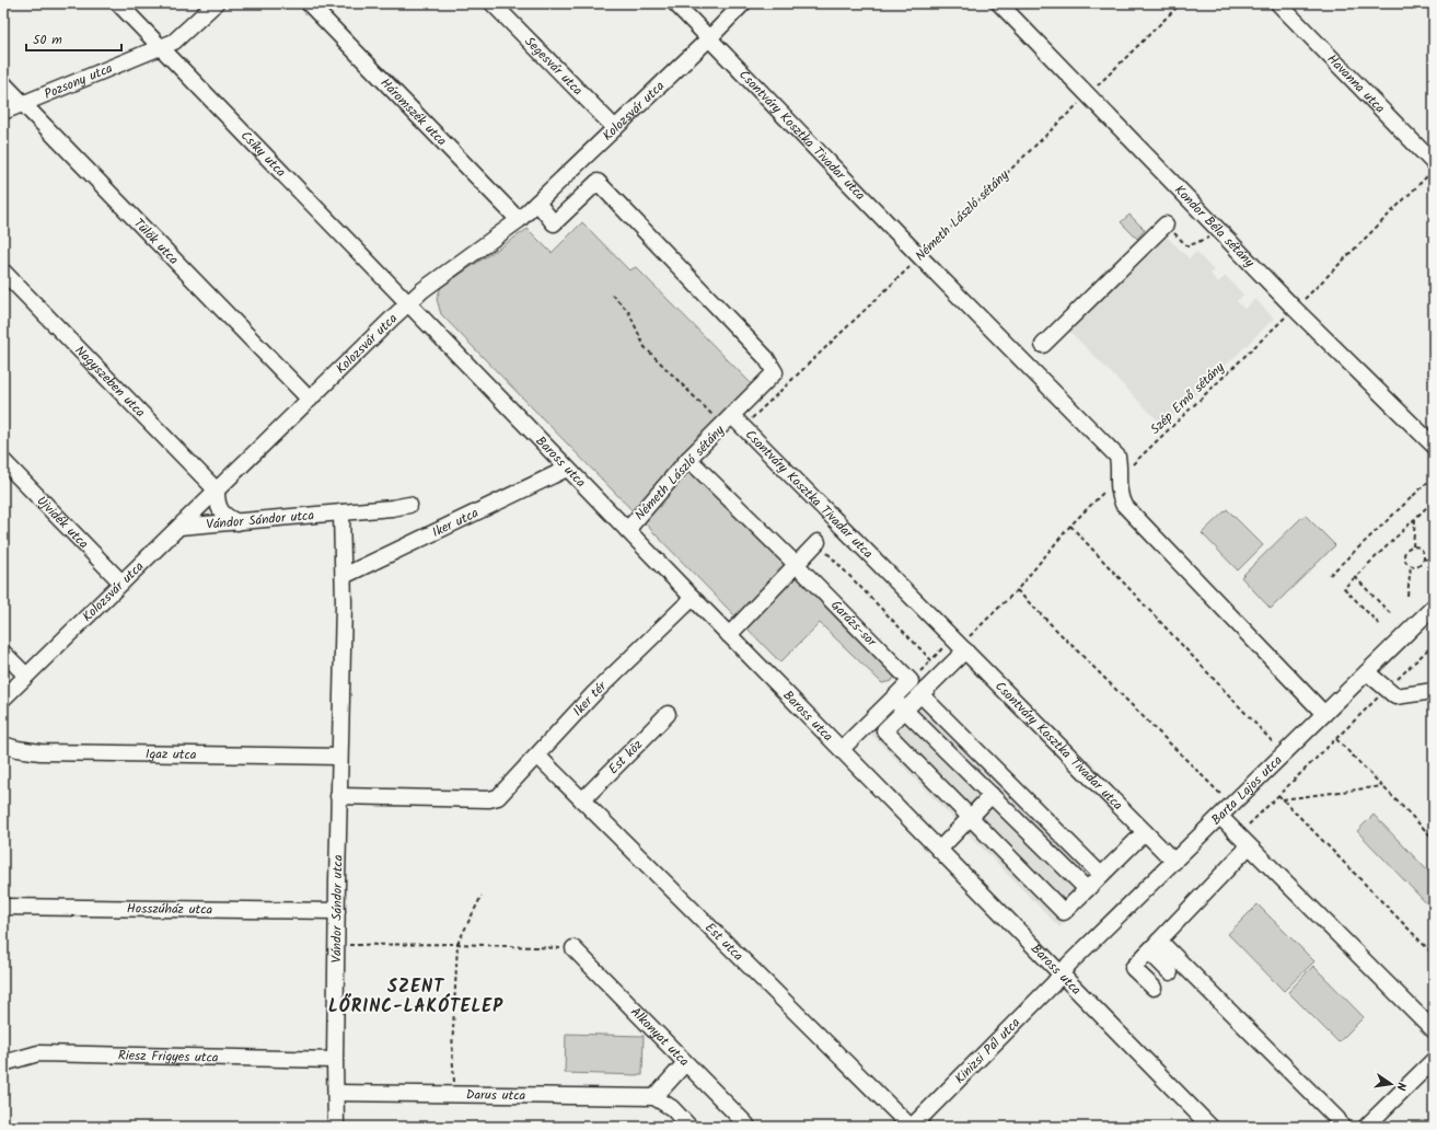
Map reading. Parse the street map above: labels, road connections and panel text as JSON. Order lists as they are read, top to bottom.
{
  "streets": {
    "street": [
      "Segesvár utca",
      "Pozsony utca",
      "Havanna utca",
      "Kolozsvár utca",
      "Háromszék utca",
      "Csontváry Kosztka Tivadar utca",
      "Csíky utca",
      "Németh László sétány",
      "Kondor Béla sétány",
      "Tülök utca",
      "Nagyszeben utca",
      "Baross utca",
      "Vándor Sándor utca",
      "Újvidék utca",
      "Iker utca",
      "Garázs-sor",
      "Iker tér",
      "Igaz utca",
      "Est köz",
      "Barta Lajos utca",
      "Hosszúház utca",
      "Est utca",
      "Alkonyat utca",
      "Kinizsi Pál utca",
      "Riesz Frigyes utca",
      "Darus utca"
    ],
    "path": ["Szép Ernő sétány"]
  },
  "crossings": [
    ["Segesvár utca", "Kolozsvár utca"],
    ["Pozsony utca", "Csíky utca"],
    ["Pozsony utca", "Tülök utca"],
    ["Kolozsvár utca", "Háromszék utca"],
    ["Kolozsvár utca", "Csontváry Kosztka Tivadar utca"],
    ["Kolozsvár utca", "Csíky utca"],
    ["Kolozsvár utca", "Tülök utca"],
    ["Kolozsvár utca", "Nagyszeben utca"],
    ["Kolozsvár utca", "Baross utca"],
    ["Kolozsvár utca", "Vándor Sándor utca"],
    ["Kolozsvár utca", "Újvidék utca"],
    ["Csontváry Kosztka Tivadar utca", "Németh László sétány"],
    ["Csontváry Kosztka Tivadar utca", "Szép Ernő sétány"],
    ["Csontváry Kosztka Tivadar utca", "Barta Lajos utca"],
    ["Csíky utca", "Baross utca"],
    ["Németh László sétány", "Kondor Béla sétány"],
    ["Németh László sétány", "Baross utca"],
    ["Németh László sétány", "Garázs-sor"],
    ["Kondor Béla sétány", "Szép Ernő sétány"],
    ["Baross utca", "Iker utca"],
    ["Baross utca", "Iker tér"],
    ["Baross utca", "Barta Lajos utca"],
    ["Baross utca", "Kinizsi Pál utca"],
    ["Vándor Sándor utca", "Iker utca"],
    ["Vándor Sándor utca", "Iker tér"],
    ["Vándor Sándor utca", "Igaz utca"],
    ["Vándor Sándor utca", "Hosszúház utca"],
    ["Vándor Sándor utca", "Riesz Frigyes utca"],
    ["Vándor Sándor utca", "Darus utca"],
    ["Iker tér", "Est utca"],
    ["Est köz", "Est utca"],
    ["Barta Lajos utca", "Kinizsi Pál utca"],
    ["Est utca", "Kinizsi Pál utca"]
  ],
  "districts": ["SZENT LŐRINC-LAKÓTELEP"],
  "scale_bar": "50 m",
  "north": "right"
}
